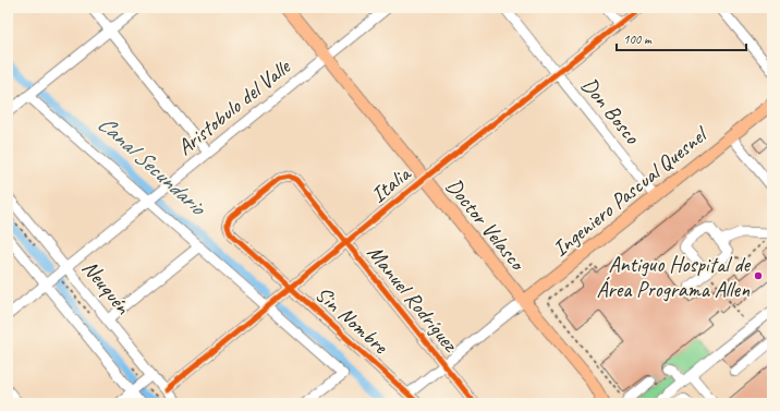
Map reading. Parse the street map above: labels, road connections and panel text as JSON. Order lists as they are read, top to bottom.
{
  "streets": {
    "main road": ["Ingeniero Pascual Quesnel", "Doctor Velasco"],
    "street": [
      "Aristobulo del Valle",
      "Don Bosco",
      "Italia",
      "Neuquén",
      "Manuel Rodríguez",
      "Sin Nombre"
    ]
  },
  "crossings": [
    ["Aristobulo del Valle", "Doctor Velasco"],
    ["Aristobulo del Valle", "Neuquén"],
    ["Don Bosco", "Italia"],
    ["Don Bosco", "Ingeniero Pascual Quesnel"],
    ["Italia", "Doctor Velasco"],
    ["Italia", "Neuquén"],
    ["Italia", "Manuel Rodríguez"],
    ["Italia", "Sin Nombre"],
    ["Ingeniero Pascual Quesnel", "Doctor Velasco"],
    ["Ingeniero Pascual Quesnel", "Manuel Rodríguez"],
    ["Ingeniero Pascual Quesnel", "Sin Nombre"],
    ["Manuel Rodríguez", "Sin Nombre"]
  ],
  "water": ["Canal Secundario"],
  "places": ["Antiguo Hospital de Área Programa Allen"],
  "scale_bar": "100 m"
}
